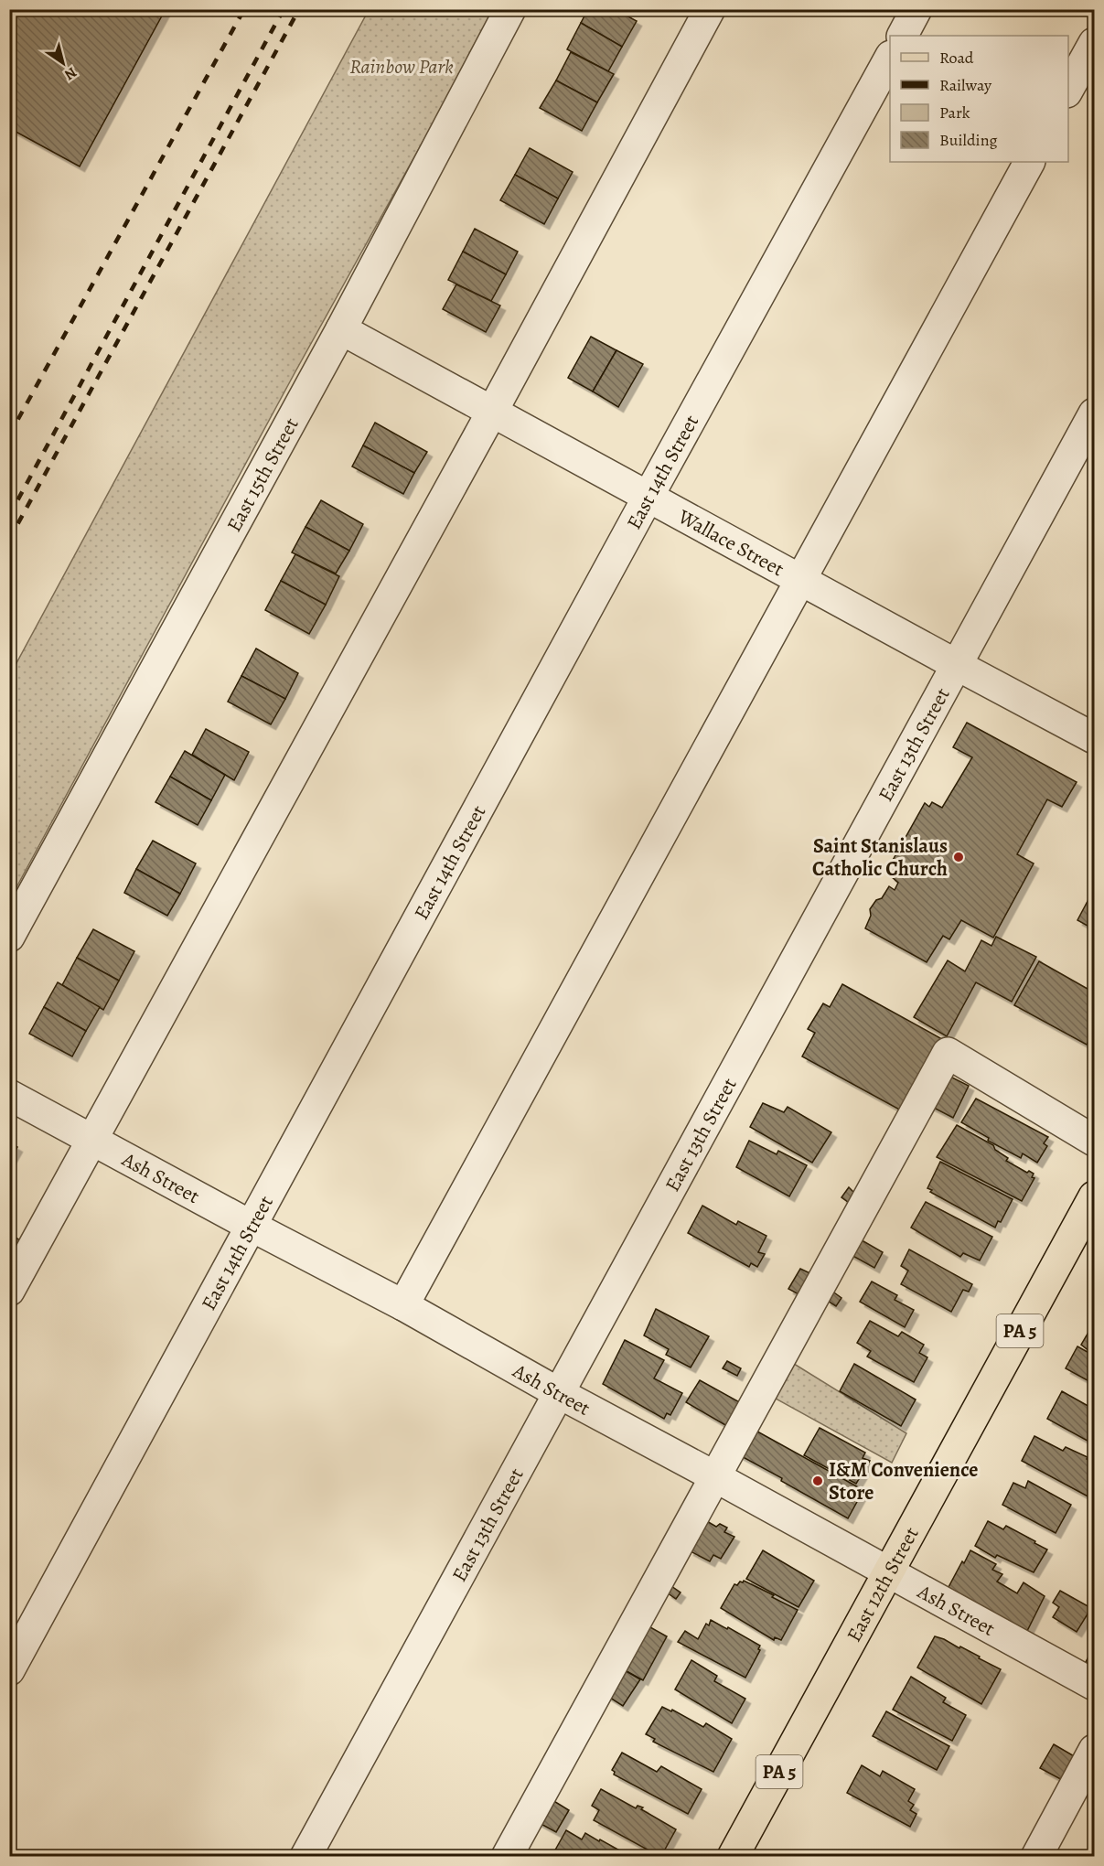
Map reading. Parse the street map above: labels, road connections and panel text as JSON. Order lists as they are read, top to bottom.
{
  "streets": {
    "main road": ["PA 5", "East 12th Street"],
    "street": [
      "East 14th Street",
      "East 15th Street",
      "Wallace Street",
      "East 13th Street",
      "Ash Street"
    ]
  },
  "crossings": [
    ["East 14th Street", "Wallace Street"],
    ["East 14th Street", "Ash Street"],
    ["East 15th Street", "Wallace Street"],
    ["Wallace Street", "East 13th Street"],
    ["East 13th Street", "Ash Street"],
    ["Ash Street", "East 12th Street"]
  ],
  "parks": ["Rainbow Park"],
  "places": ["Saint Stanislaus Catholic Church", "I&M Convenience Store"],
  "legend": [
    "Road",
    "Railway",
    "Park",
    "Building"
  ],
  "north": "bottom right"
}
